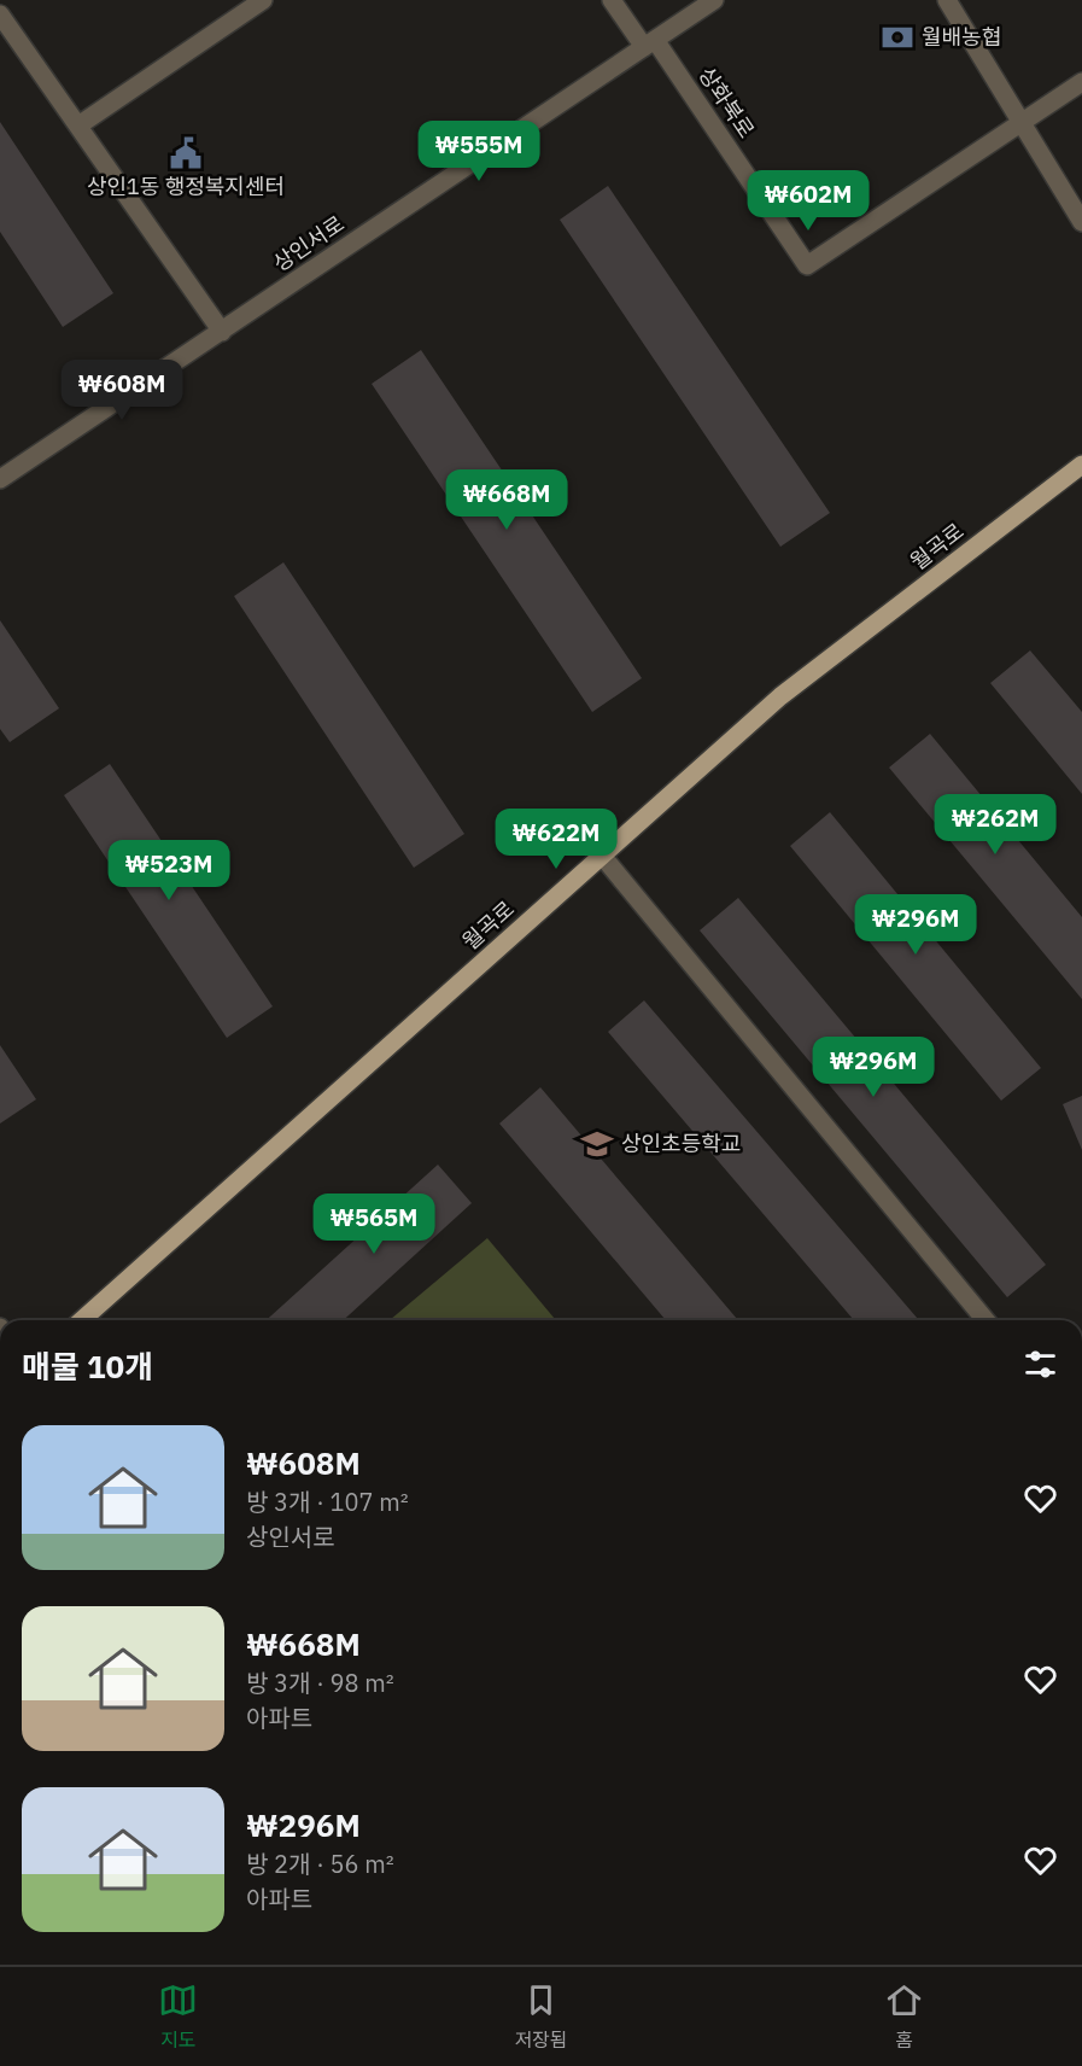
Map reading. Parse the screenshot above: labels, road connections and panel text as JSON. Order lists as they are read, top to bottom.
{
  "streets": {
    "main road": ["월곡로"],
    "street": ["상화북로", "상인서로"]
  },
  "crossings": [
    ["상화북로", "상인서로"]
  ],
  "places": {
    "bank": ["월배농협"],
    "public building": ["상인1동 행정복지센터"],
    "school or university": ["상인초등학교"]
  },
  "page": {
    "price": [
      "₩555M",
      "₩602M",
      "₩608M",
      "₩668M",
      "₩262M",
      "₩622M",
      "₩523M",
      "₩296M",
      "₩296M",
      "₩565M"
    ],
    "heading": "매물 10개",
    "list": [
      {
        "name": "₩608M",
        "note": "방 3개 · 107 m² · 상인서로"
      },
      {
        "name": "₩668M",
        "note": "방 3개 · 98 m² · 아파트"
      },
      {
        "name": "₩296M",
        "note": "방 2개 · 56 m² · 아파트"
      }
    ],
    "tabs": ["지도", "저장됨", "홈"]
  }
}
